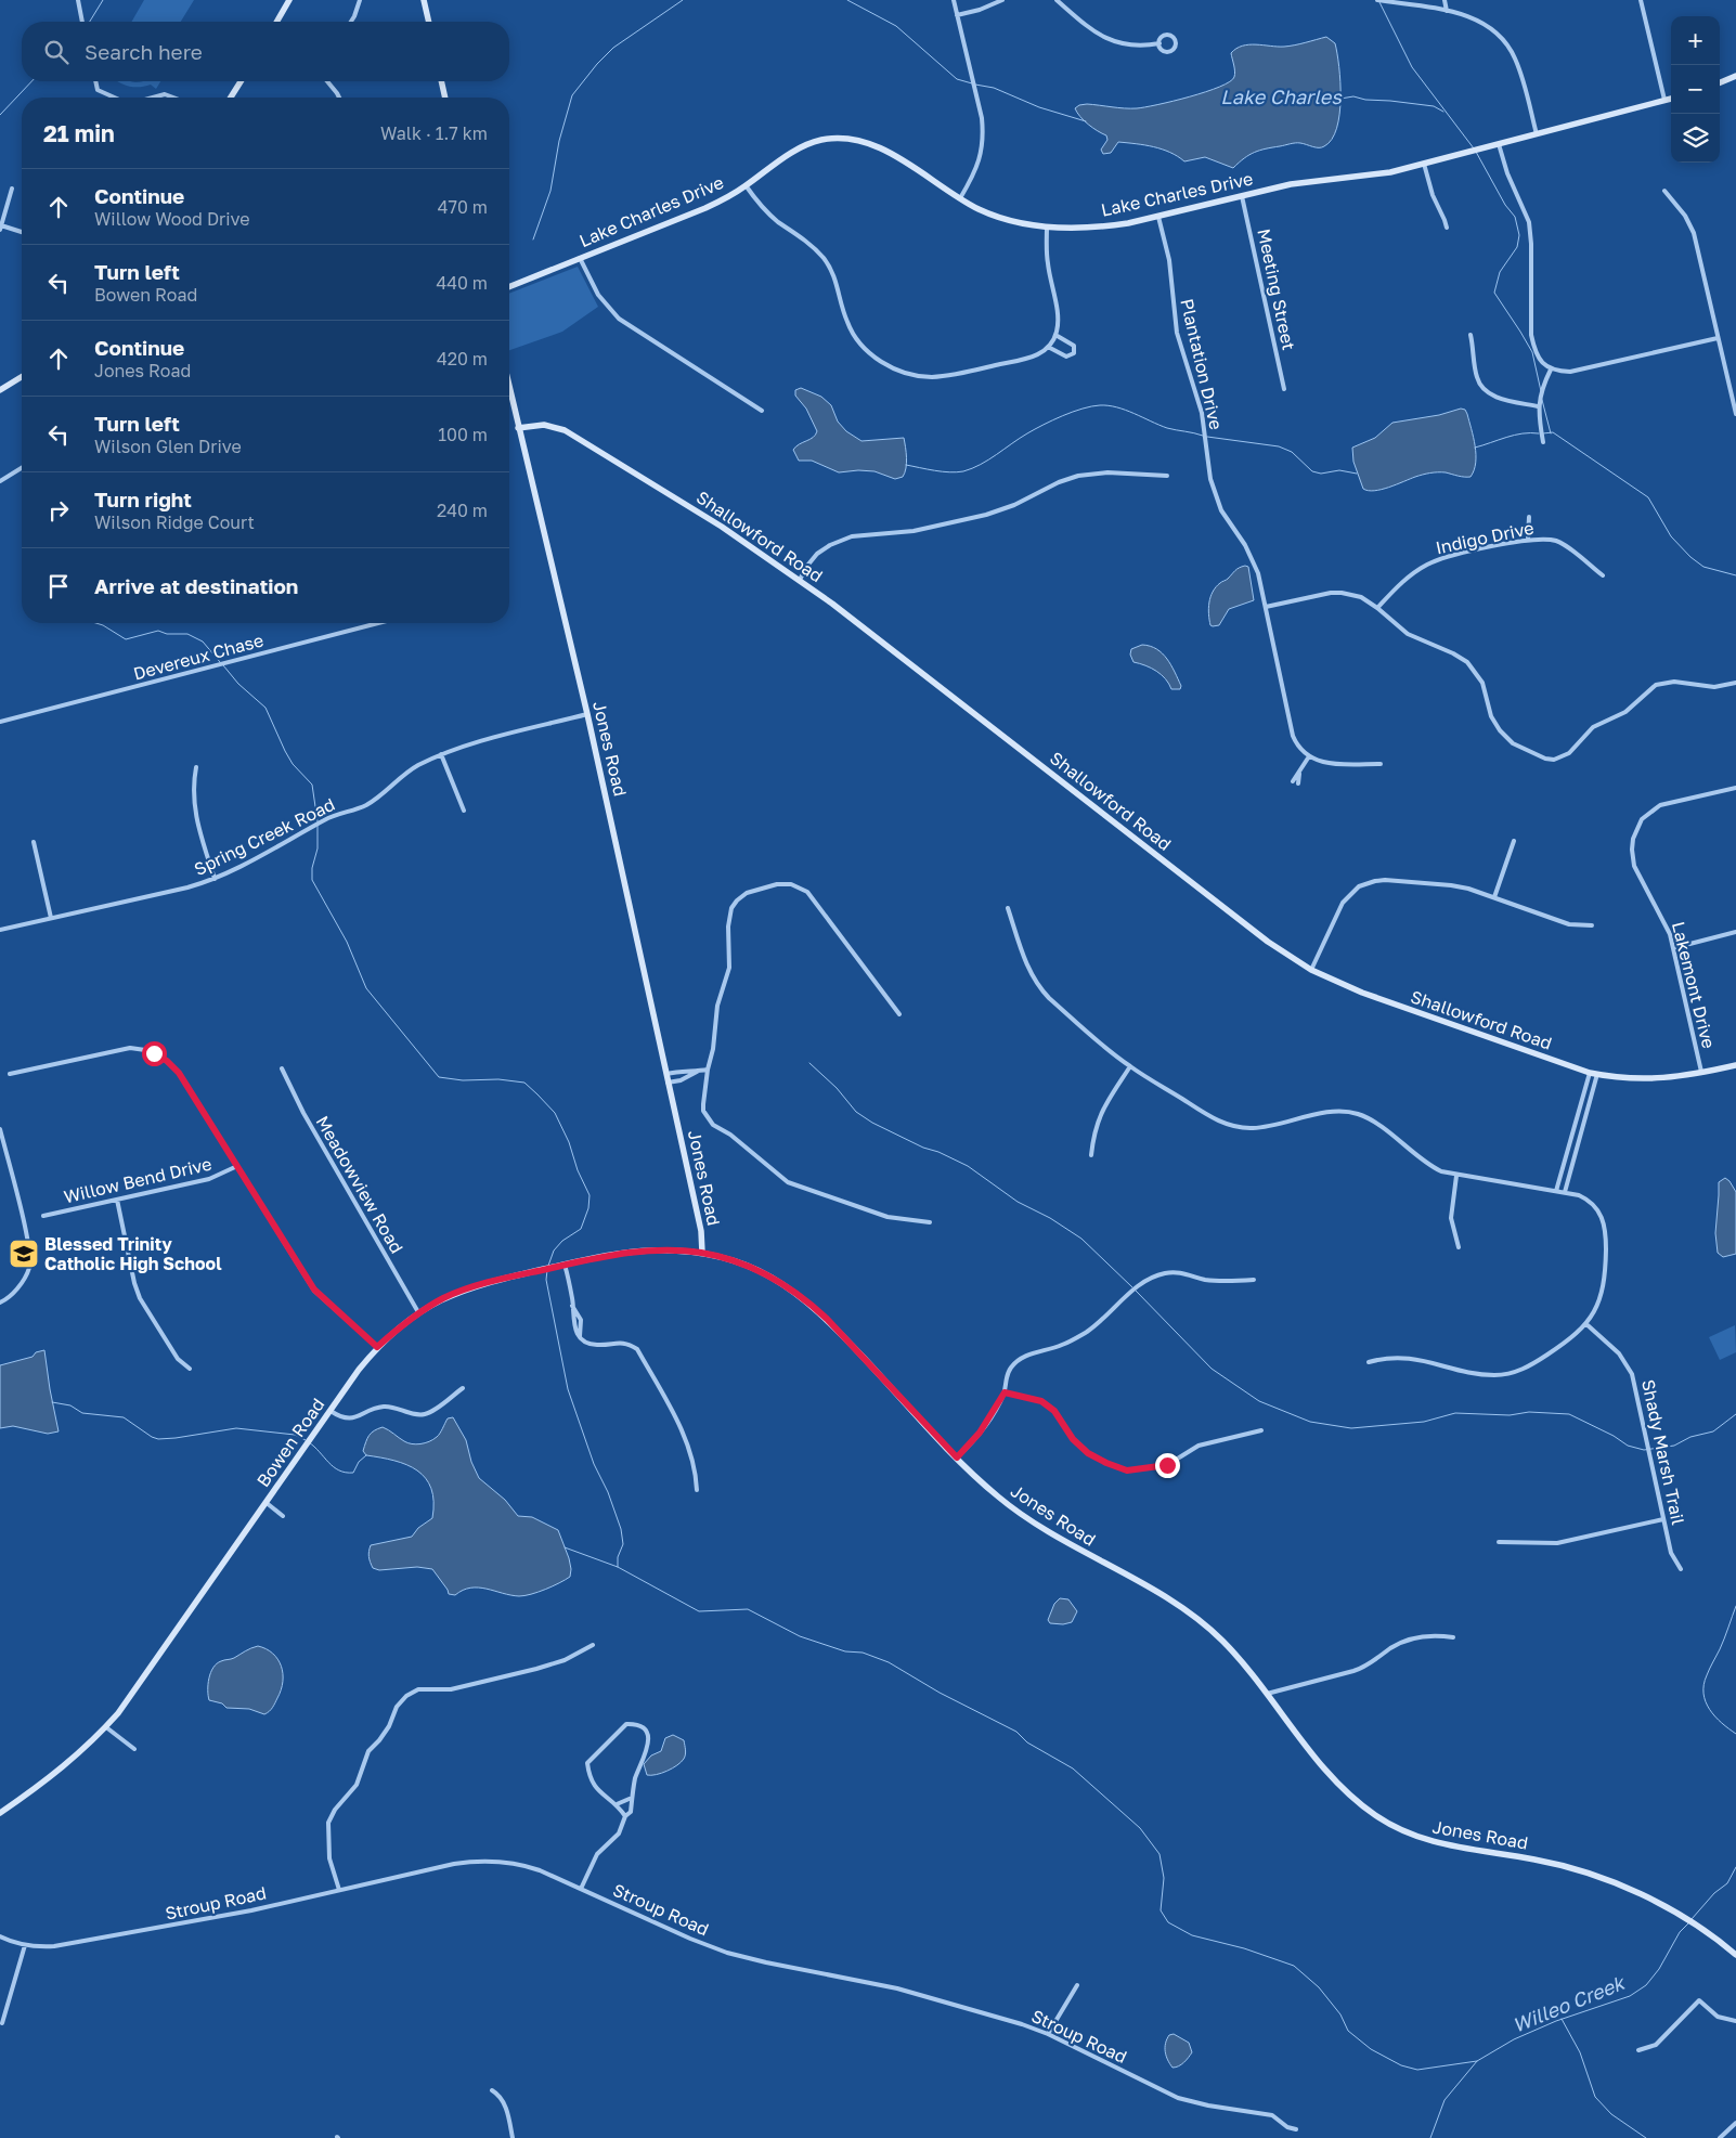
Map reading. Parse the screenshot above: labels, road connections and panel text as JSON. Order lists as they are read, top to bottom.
{
  "streets": {
    "street": [
      "Lake Charles Drive",
      "Meeting Street",
      "Plantation Drive",
      "Shallowford Road",
      "Indigo Drive",
      "Devereux Chase",
      "Jones Road",
      "Spring Creek Road",
      "Lakemont Drive",
      "Willow Bend Drive",
      "Meadowview Road",
      "Bowen Road",
      "Shady Marsh Trail",
      "Stroup Road"
    ]
  },
  "crossings": [
    ["Lake Charles Drive", "Meeting Street"],
    ["Lake Charles Drive", "Plantation Drive"],
    ["Shallowford Road", "Jones Road"],
    ["Shallowford Road", "Lakemont Drive"],
    ["Jones Road", "Spring Creek Road"],
    ["Jones Road", "Bowen Road"],
    ["Meadowview Road", "Bowen Road"]
  ],
  "water": ["Lake Charles", "Willeo Creek"],
  "places": {
    "school or university": ["Blessed Trinity Catholic High School"]
  },
  "page": {
    "map_buttons": ["+", "−"],
    "search": "Search here",
    "heading": ["21 min", "Walk · 1.7 km"],
    "list": [
      ["Continue", "Willow Wood Drive", "470 m"],
      ["Turn left", "Bowen Road", "440 m"],
      ["Continue", "Jones Road", "420 m"],
      ["Turn left", "Wilson Glen Drive", "100 m"],
      ["Turn right", "Wilson Ridge Court", "240 m"],
      "Arrive at destination"
    ]
  }
}
